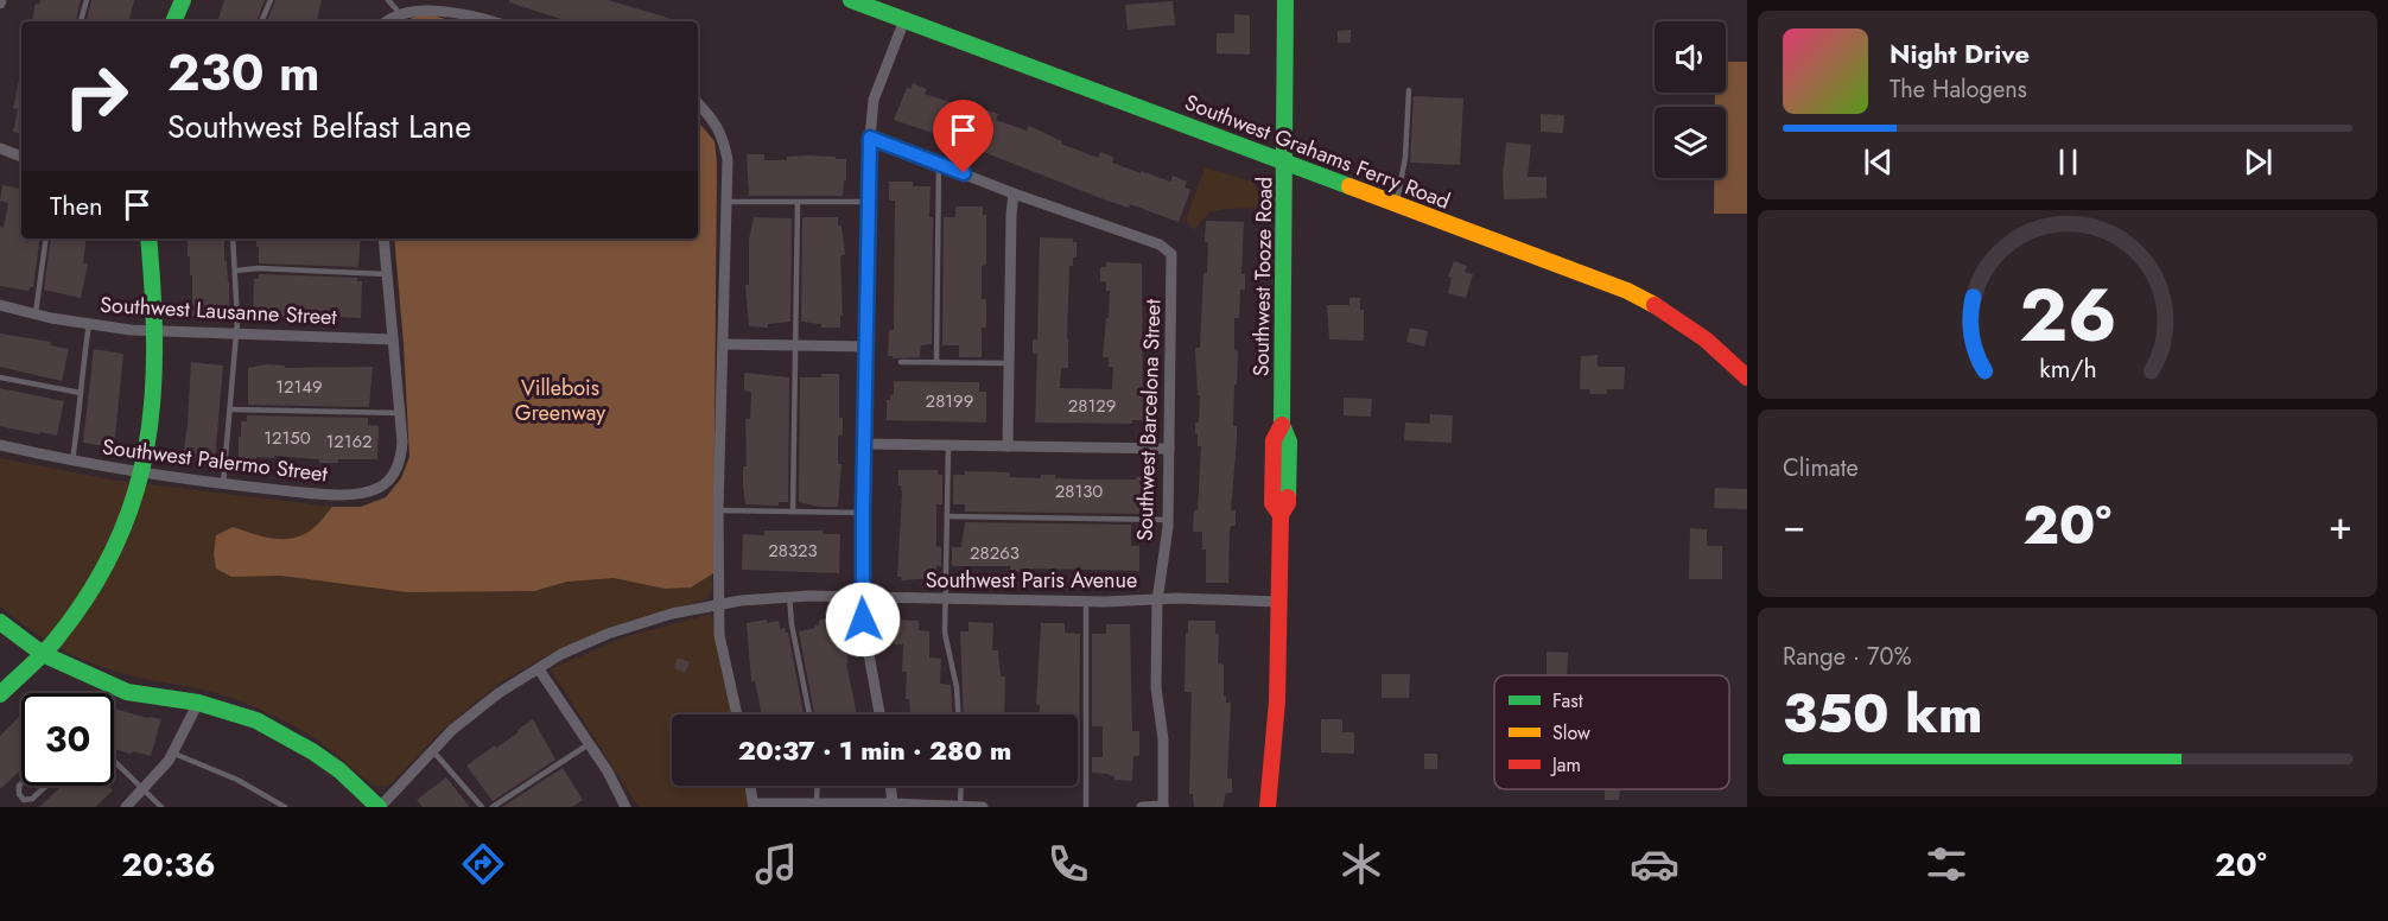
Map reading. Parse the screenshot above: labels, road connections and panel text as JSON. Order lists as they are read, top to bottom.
{
  "streets": {
    "main road": ["Southwest Grahams Ferry Road", "Southwest Tooze Road"],
    "street": [
      "Southwest Lausanne Street",
      "Southwest Barcelona Street",
      "Southwest Palermo Street",
      "Southwest Paris Avenue"
    ]
  },
  "crossings": [
    ["Southwest Grahams Ferry Road", "Southwest Tooze Road"],
    ["Southwest Tooze Road", "Southwest Paris Avenue"],
    ["Southwest Lausanne Street", "Southwest Palermo Street"],
    ["Southwest Barcelona Street", "Southwest Paris Avenue"]
  ],
  "parks": ["Villebois Greenway"],
  "house_numbers": [
    "12149",
    "28199",
    "28129",
    "12150",
    "12162",
    "28130",
    "28323",
    "28263"
  ],
  "legend": ["Fast", "Slow", "Jam"],
  "page": {
    "turn": ["230 m", "Southwest Belfast Lane"],
    "song": ["Night Drive", "The Halogens"],
    "then": "Then",
    "tile": [
      "Climate",
      ["Range · 70%", "350 km"]
    ],
    "heat": ["−", "20°", "+"],
    "limit": "30",
    "trip": "20:37 · 1 min · 280 m",
    "tabs": ["20:36", "20°"],
    "gauge": ["26", "km/h"]
  }
}
